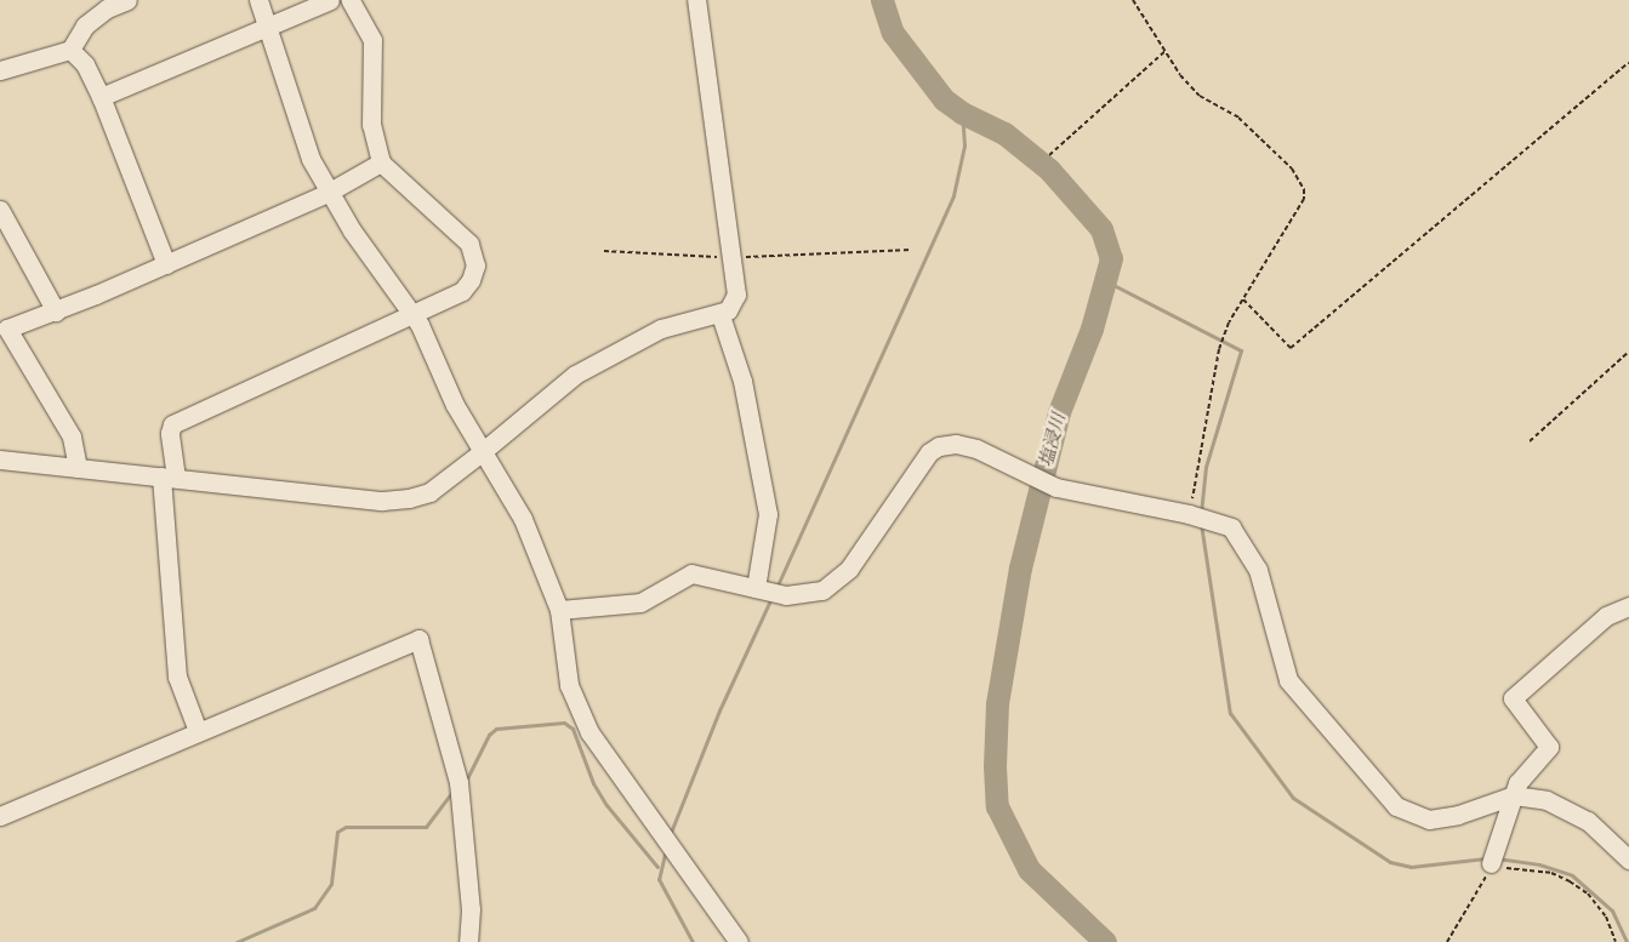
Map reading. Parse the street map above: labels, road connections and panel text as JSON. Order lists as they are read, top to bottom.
{
  "water": ["塩浸川"]
}
